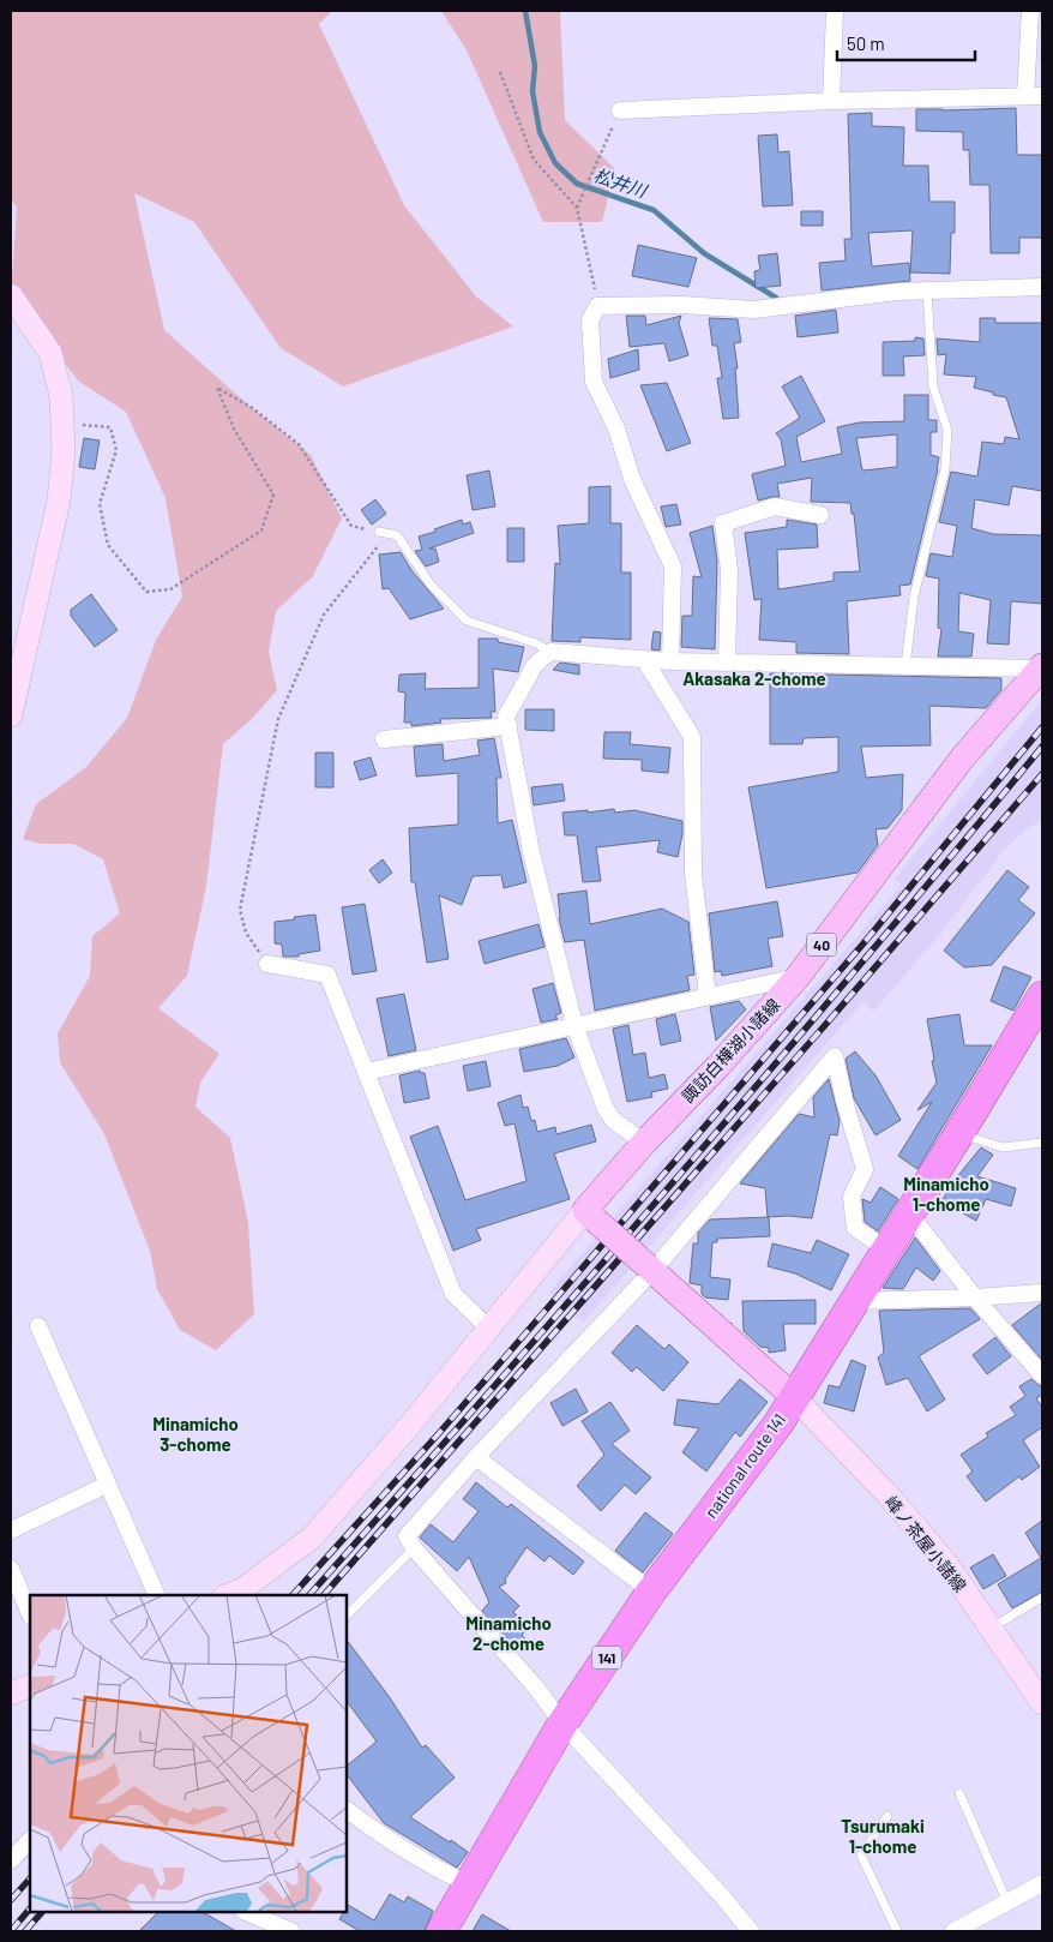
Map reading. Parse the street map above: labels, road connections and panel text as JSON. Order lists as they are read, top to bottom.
{
  "streets": {
    "highway": ["national route 141", "141"],
    "main road": ["40", "諏訪白樺湖小諸線"],
    "street": ["峰ノ茶屋小諸線"]
  },
  "crossings": [
    ["national route 141", "峰ノ茶屋小諸線"]
  ],
  "districts": [
    "Akasaka 2-chome",
    "Minamicho 1-chome",
    "Minamicho 3-chome",
    "Minamicho 2-chome",
    "Tsurumaki 1-chome"
  ],
  "water": ["松井川"],
  "scale_bar": "50 m"
}
